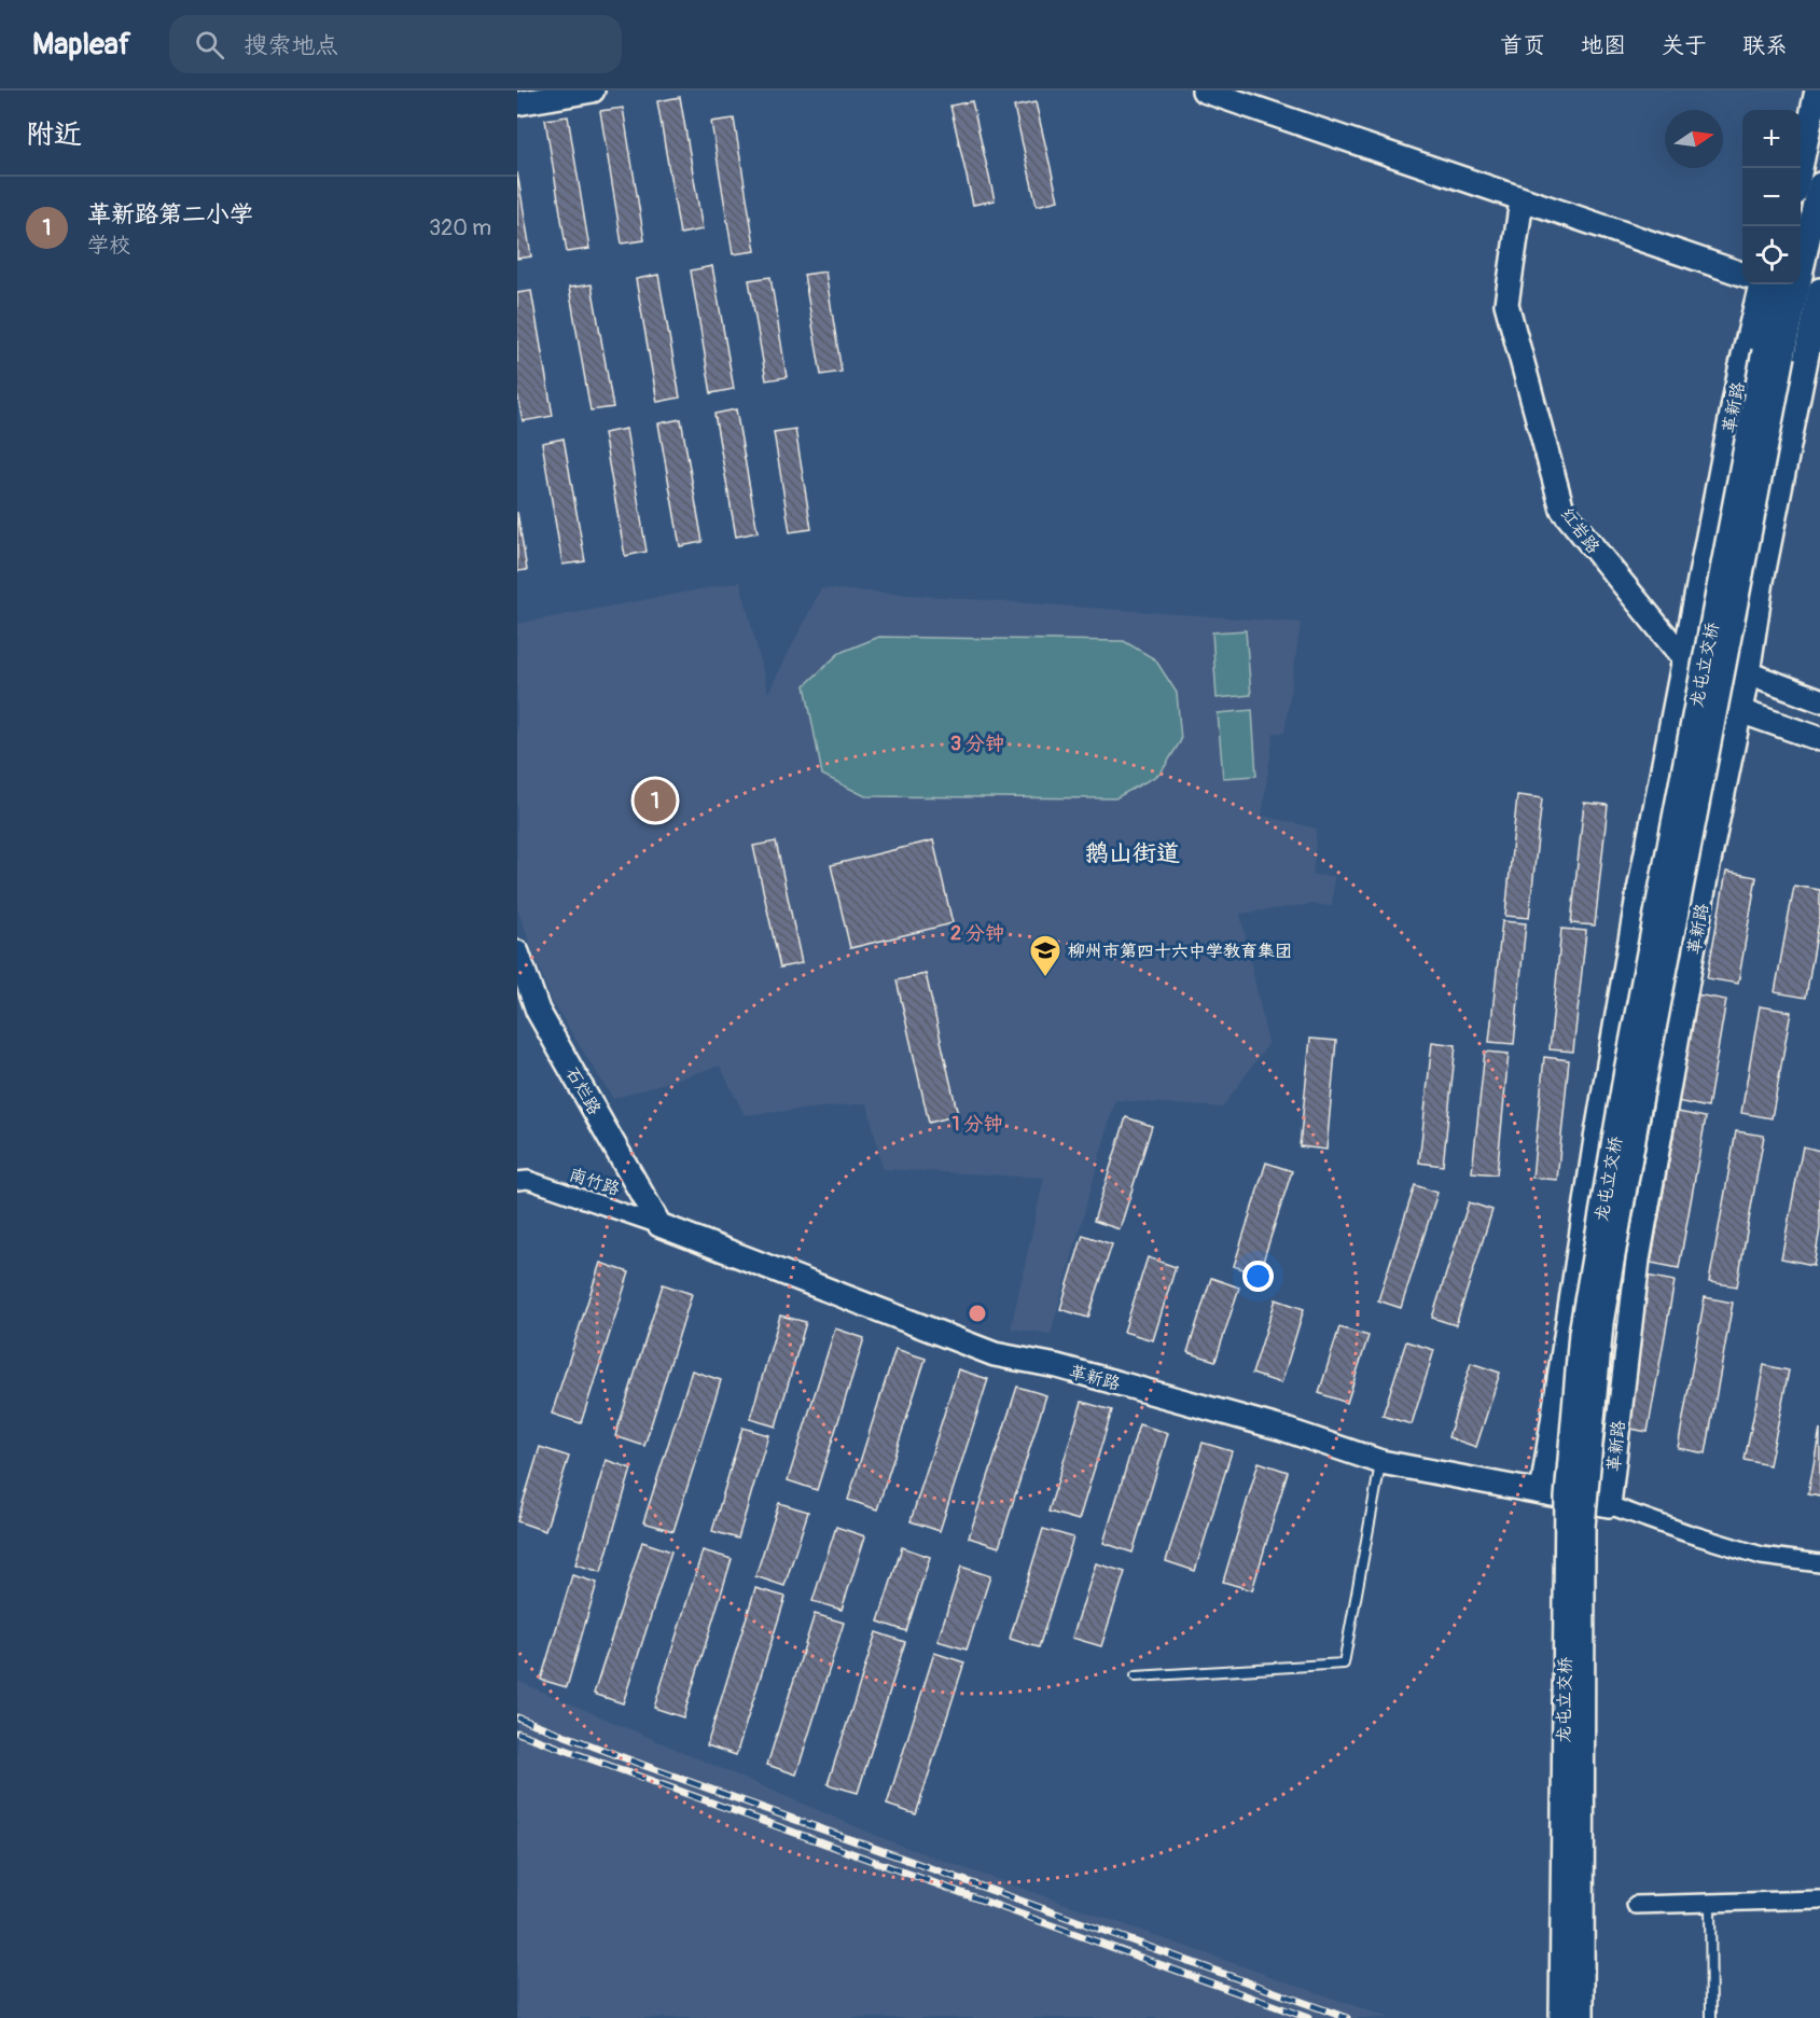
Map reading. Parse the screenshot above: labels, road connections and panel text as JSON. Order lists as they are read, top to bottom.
{
  "streets": {
    "street": [
      "革新路",
      "红岩路",
      "龙屯立交桥",
      "石烂路",
      "南竹路"
    ]
  },
  "crossings": [
    ["革新路", "红岩路"],
    ["革新路", "龙屯立交桥"],
    ["革新路", "石烂路"],
    ["革新路", "南竹路"],
    ["石烂路", "南竹路"]
  ],
  "districts": ["鹅山街道"],
  "places": {
    "school or university": ["柳州市第四十六中学教育集团"]
  },
  "north": "right",
  "page": {
    "header": "Mapleaf",
    "search": "搜索地点",
    "nav": [
      "首页",
      "地图",
      "关于",
      "联系"
    ],
    "heading": "附近",
    "map_buttons": ["+", "−"],
    "list": [
      {
        "mark": "1",
        "name": "革新路第二小学",
        "note": "学校",
        "value": "320 m"
      }
    ],
    "pins": "1"
  },
  "rings": ["3 分钟", "2 分钟", "1 分钟"]
}
